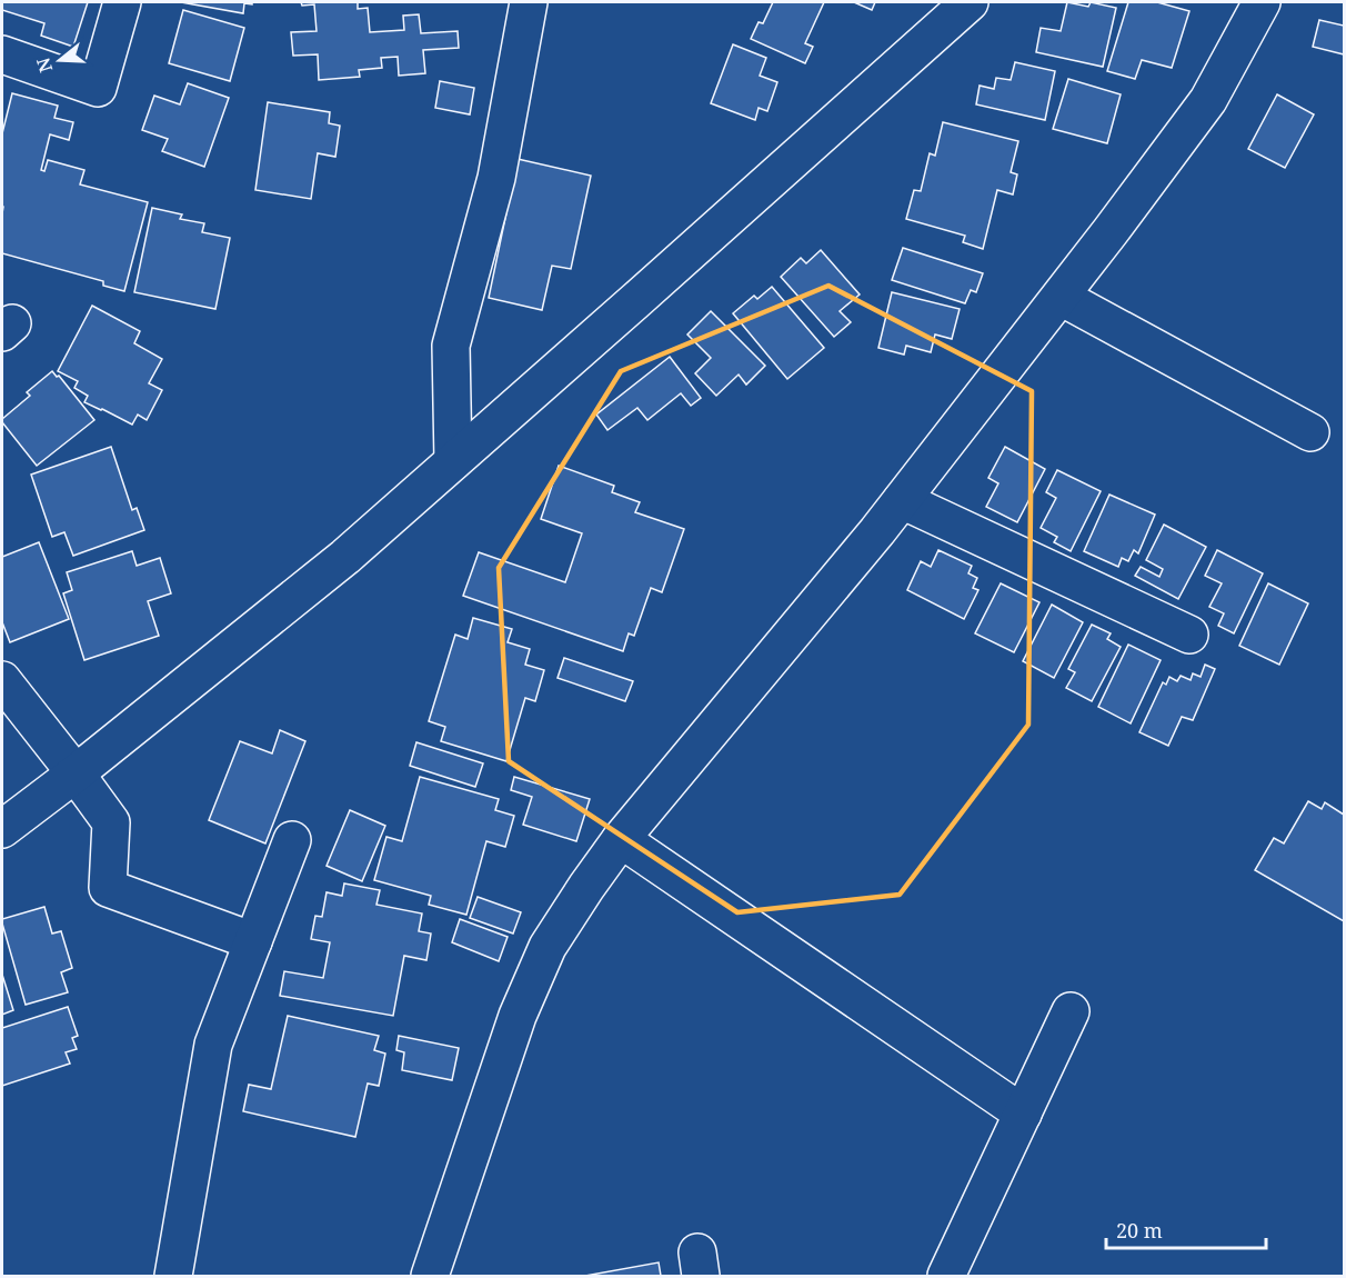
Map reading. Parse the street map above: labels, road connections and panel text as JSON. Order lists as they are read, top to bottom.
{
  "scale_bar": "20 m",
  "north": "left"
}
